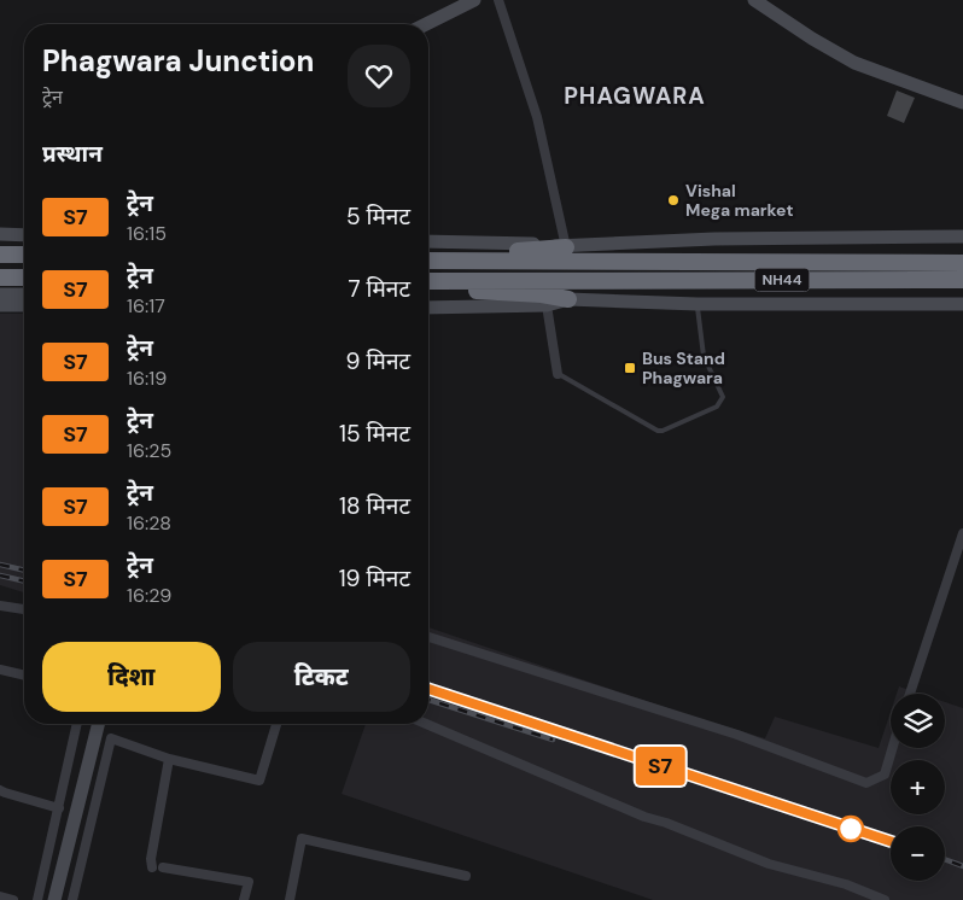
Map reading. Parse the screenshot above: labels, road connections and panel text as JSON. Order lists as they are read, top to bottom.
{
  "streets": {
    "highway": ["NH44"]
  },
  "districts": ["PHAGWARA"],
  "places": {
    "other": ["Vishal Mega market"],
    "transit": ["Bus Stand Phagwara"]
  },
  "page": {
    "on_map": "S7",
    "heading": [
      ["Phagwara Junction", "ट्रेन"],
      "प्रस्थान"
    ],
    "list": [
      {
        "mark": "S7",
        "name": "ट्रेन",
        "note": "16:15",
        "value": "5 मिनट"
      },
      {
        "mark": "S7",
        "name": "ट्रेन",
        "note": "16:17",
        "value": "7 मिनट"
      },
      {
        "mark": "S7",
        "name": "ट्रेन",
        "note": "16:19",
        "value": "9 मिनट"
      },
      {
        "mark": "S7",
        "name": "ट्रेन",
        "note": "16:25",
        "value": "15 मिनट"
      },
      {
        "mark": "S7",
        "name": "ट्रेन",
        "note": "16:28",
        "value": "18 मिनट"
      },
      {
        "mark": "S7",
        "name": "ट्रेन",
        "note": "16:29",
        "value": "19 मिनट"
      }
    ],
    "buttons": ["दिशा", "टिकट"],
    "map_buttons": ["+", "−"]
  }
}
